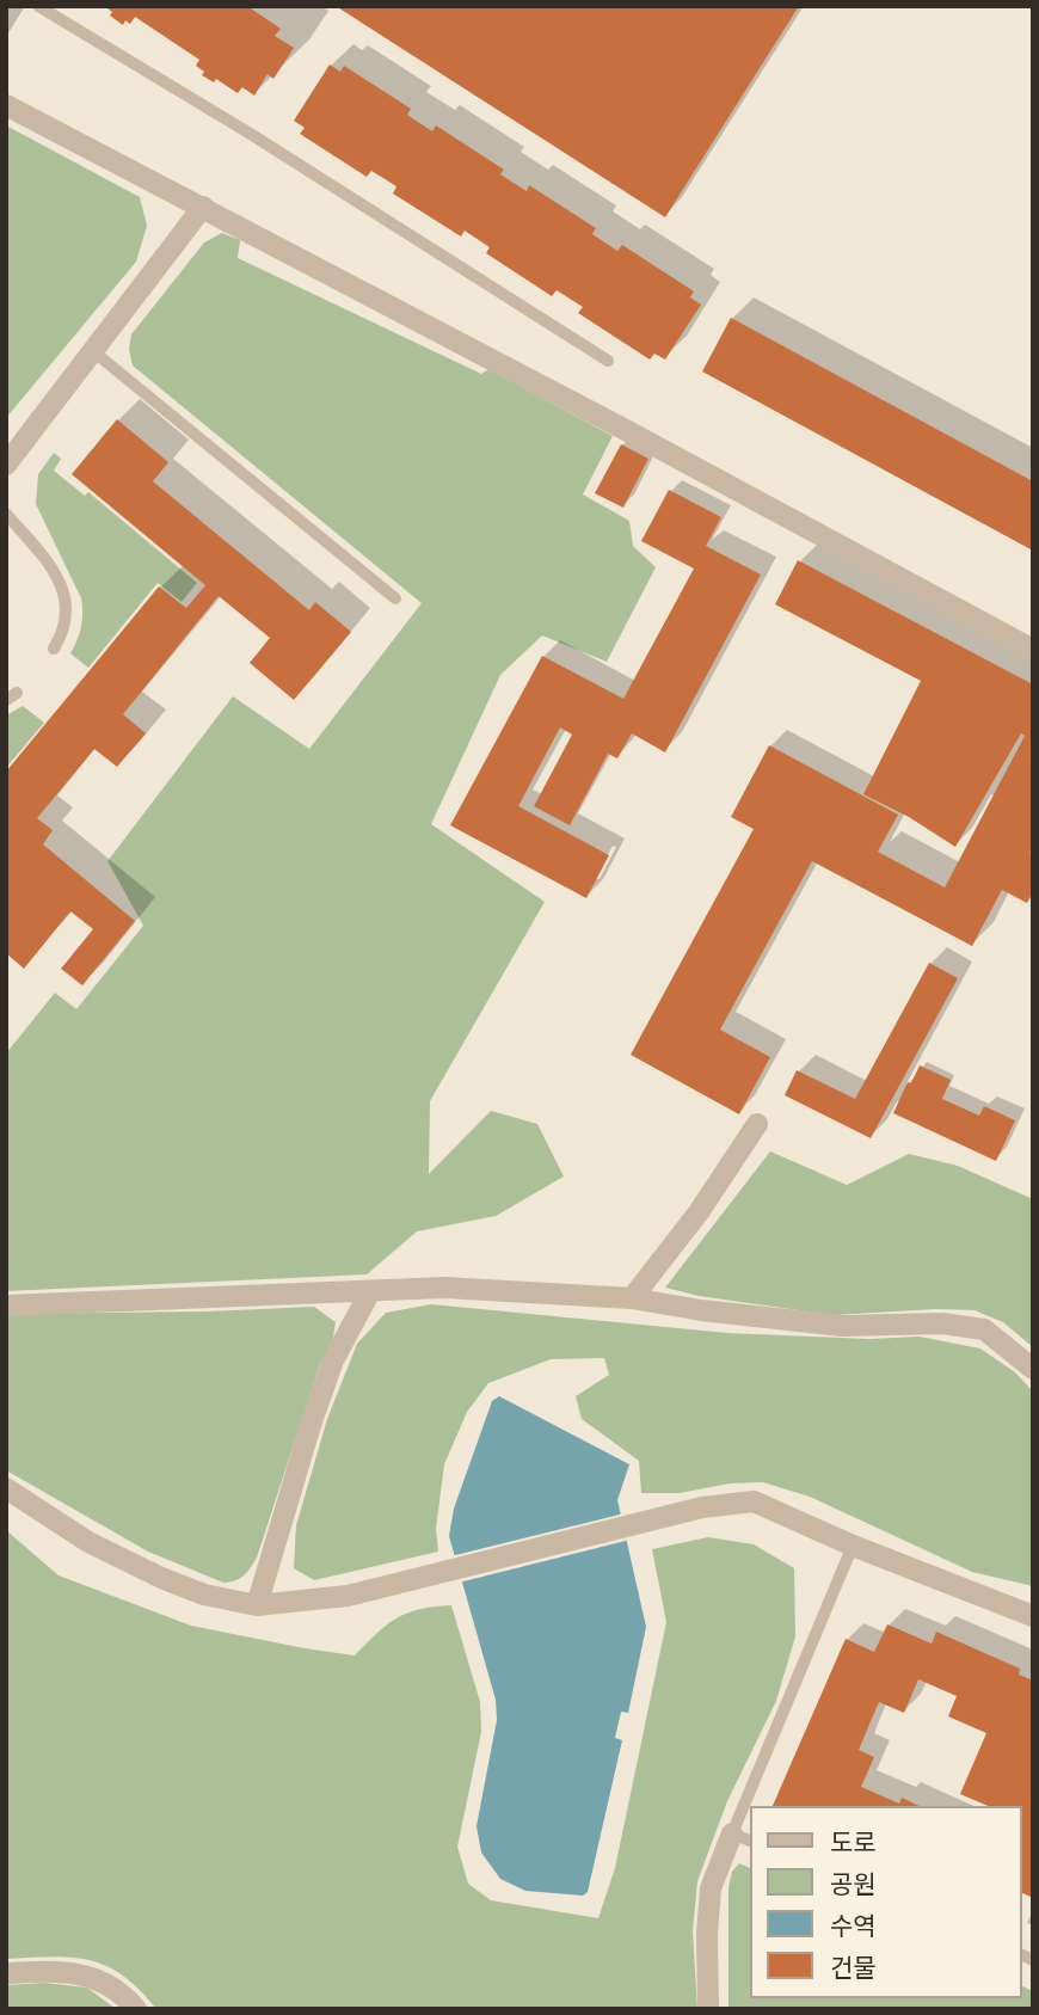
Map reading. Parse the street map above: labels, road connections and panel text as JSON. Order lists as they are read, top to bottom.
{
  "legend": [
    "도로",
    "공원",
    "수역",
    "건물"
  ]
}
